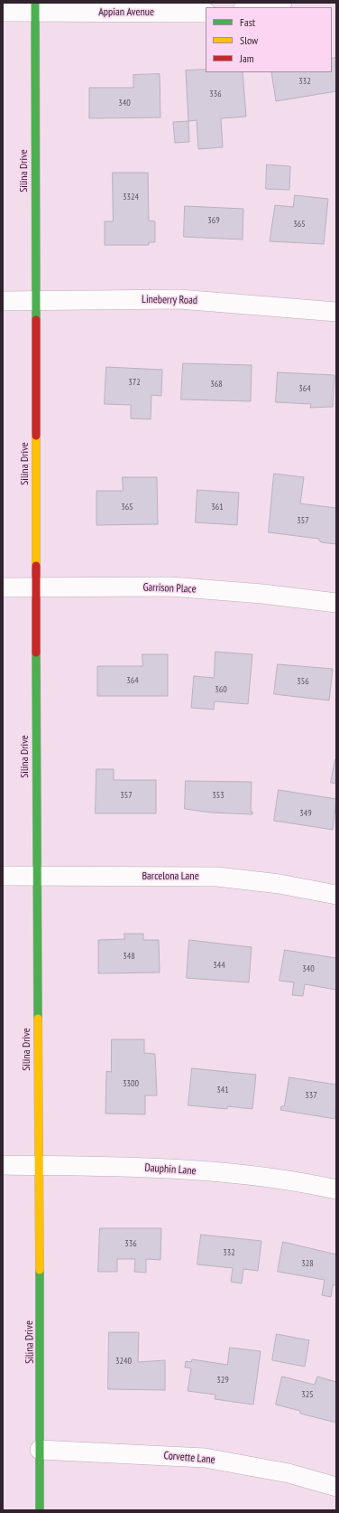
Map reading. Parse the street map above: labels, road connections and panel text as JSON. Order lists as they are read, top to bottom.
{
  "streets": {
    "street": [
      "Appian Avenue",
      "Silina Drive",
      "Lineberry Road",
      "Garrison Place",
      "Barcelona Lane",
      "Dauphin Lane",
      "Corvette Lane"
    ]
  },
  "crossings": [
    ["Appian Avenue", "Silina Drive"],
    ["Silina Drive", "Lineberry Road"],
    ["Silina Drive", "Garrison Place"],
    ["Silina Drive", "Barcelona Lane"],
    ["Silina Drive", "Dauphin Lane"],
    ["Silina Drive", "Corvette Lane"]
  ],
  "house_numbers": [
    "332",
    "336",
    "340",
    "3324",
    "369",
    "365",
    "372",
    "368",
    "364",
    "365",
    "361",
    "357",
    "364",
    "356",
    "360",
    "357",
    "353",
    "349",
    "348",
    "344",
    "340",
    "3300",
    "341",
    "337",
    "336",
    "332",
    "328",
    "3240",
    "329",
    "325"
  ],
  "legend": ["Fast", "Slow", "Jam"]
}
